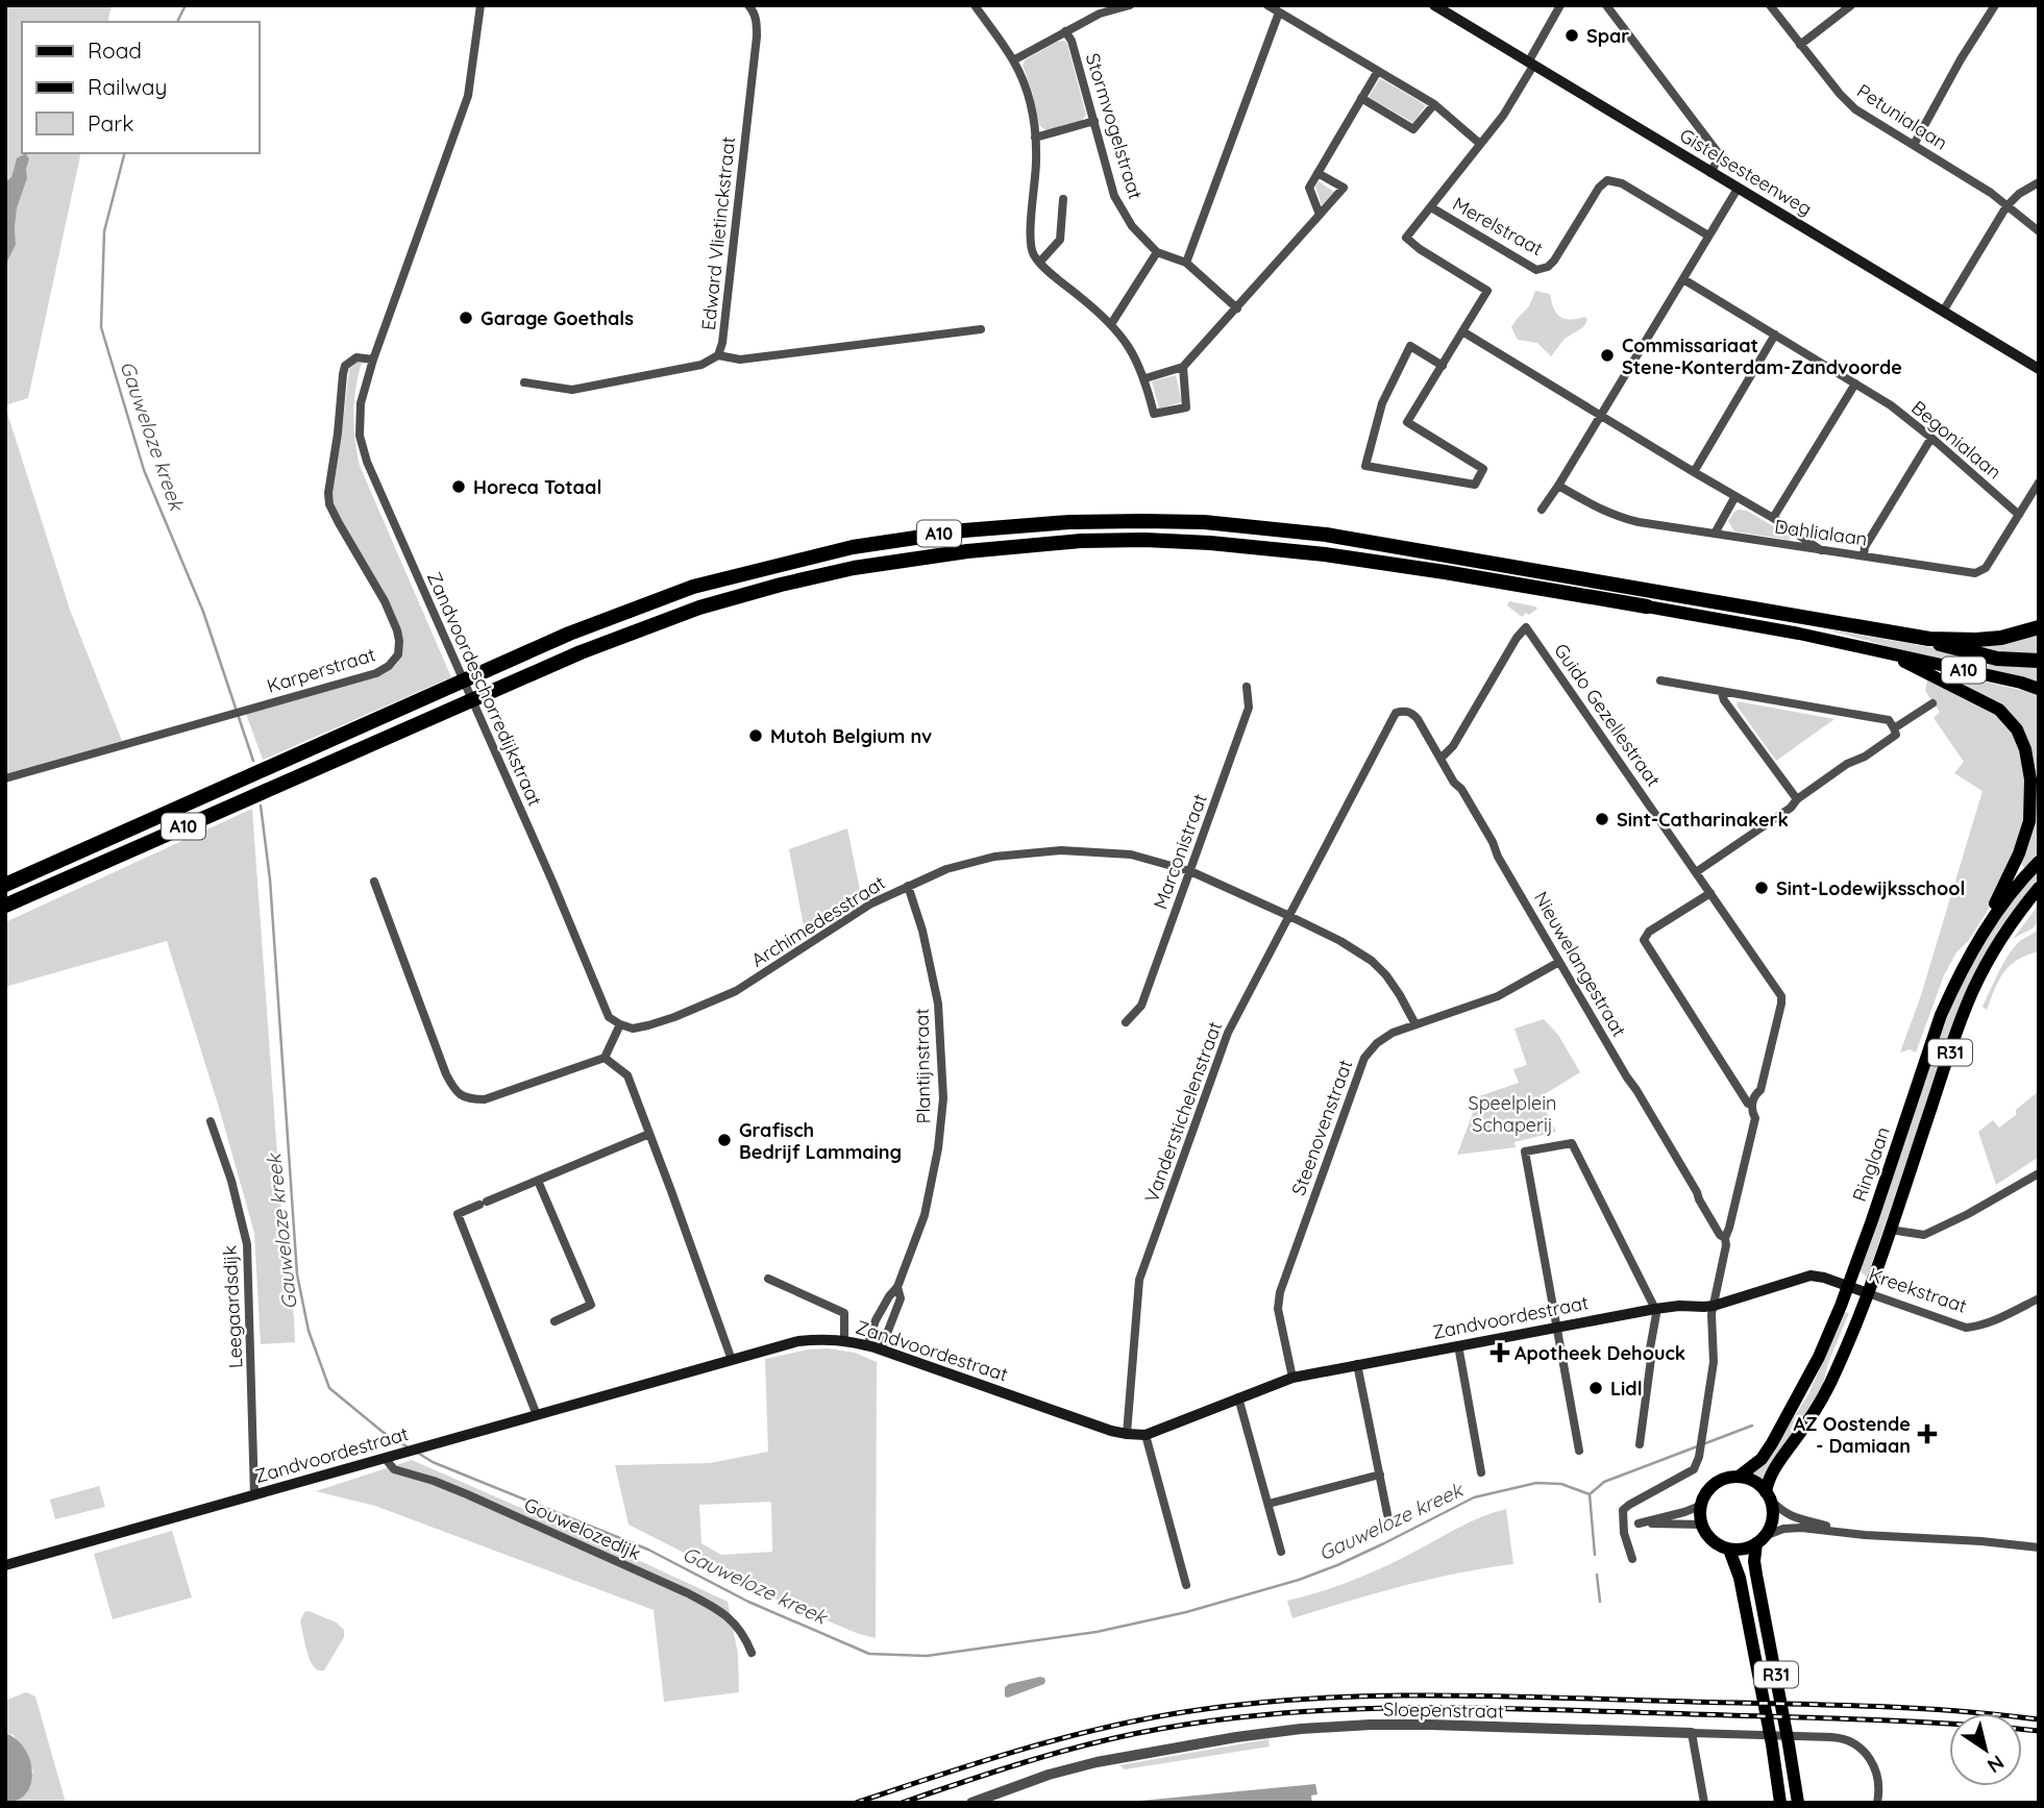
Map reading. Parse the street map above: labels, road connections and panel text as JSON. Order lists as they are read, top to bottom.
{
  "streets": {
    "highway": ["A10"],
    "main road": [
      "Gistelsesteenweg",
      "R31",
      "Ringlaan",
      "Kreekstraat",
      "Zandvoordestraat"
    ],
    "street": [
      "Petunialaan",
      "Stormvogelstraat",
      "Merelstraat",
      "Edward Vlietinckstraat",
      "Begonialaan",
      "Dahlialaan",
      "Karperstraat",
      "Zandvoordeschorredijkstraat",
      "Guido Gezellestraat",
      "Marconistraat",
      "Archimedesstraat",
      "Nieuwelangestraat",
      "Plantijnstraat",
      "Vanderstichelenstraat",
      "Steenovenstraat",
      "Leegaardsdijk",
      "Gouwelozedijk",
      "Sloepenstraat"
    ]
  },
  "crossings": [
    ["Begonialaan", "Dahlialaan"],
    ["A10", "Ringlaan"],
    ["Karperstraat", "Zandvoordeschorredijkstraat"],
    ["Zandvoordeschorredijkstraat", "Archimedesstraat"],
    ["Guido Gezellestraat", "Nieuwelangestraat"],
    ["Marconistraat", "Archimedesstraat"],
    ["Archimedesstraat", "Plantijnstraat"],
    ["Archimedesstraat", "Vanderstichelenstraat"],
    ["Archimedesstraat", "Steenovenstraat"],
    ["Nieuwelangestraat", "Vanderstichelenstraat"],
    ["Nieuwelangestraat", "Steenovenstraat"],
    ["R31", "Ringlaan"],
    ["Plantijnstraat", "Zandvoordestraat"],
    ["Vanderstichelenstraat", "Zandvoordestraat"],
    ["Steenovenstraat", "Zandvoordestraat"],
    ["Ringlaan", "Kreekstraat"],
    ["Ringlaan", "Zandvoordestraat"],
    ["Kreekstraat", "Zandvoordestraat"],
    ["Leegaardsdijk", "Zandvoordestraat"],
    ["Zandvoordestraat", "Gouwelozedijk"]
  ],
  "water": ["Gauweloze kreek"],
  "parks": ["Speelplein Schaperij"],
  "places": {
    "other": [
      "Spar",
      "Garage Goethals",
      "Commissariaat Stene-Konterdam-Zandvoorde",
      "Horeca Totaal",
      "Mutoh Belgium nv",
      "Sint-Catharinakerk",
      "Sint-Lodewijksschool",
      "Grafisch Bedrijf Lammaing",
      "Lidl"
    ],
    "health": ["Apotheek Dehouck", "AZ Oostende - Damiaan"]
  },
  "legend": ["Road", "Railway", "Park"],
  "north": "bottom right"
}
